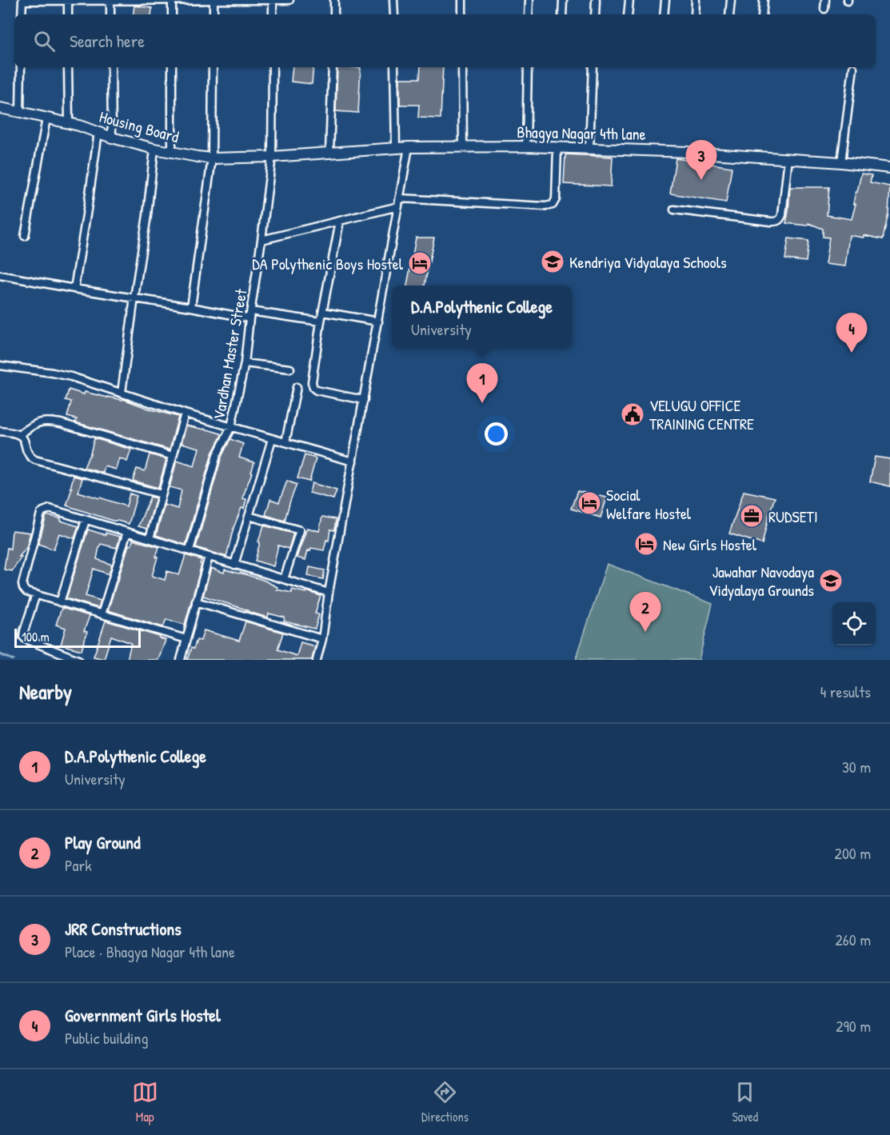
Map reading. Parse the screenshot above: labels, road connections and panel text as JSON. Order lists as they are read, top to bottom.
{
  "streets": {
    "main road": ["Housing Board", "Bhagya Nagar 4th lane"],
    "street": ["Vardhan Master Street"]
  },
  "crossings": [
    ["Housing Board", "Bhagya Nagar 4th lane"],
    ["Housing Board", "Vardhan Master Street"],
    ["Bhagya Nagar 4th lane", "Vardhan Master Street"]
  ],
  "places": {
    "school or university": ["Kendriya Vidyalaya Schools", "Jawahar Navodaya Vidyalaya Grounds"],
    "hotel": ["DA Polythenic Boys Hostel", "Social Welfare Hostel", "New Girls Hostel"],
    "public building": ["VELUGU OFFICE TRAINING CENTRE"],
    "office": ["RUDSETI"]
  },
  "scale_bar": "100 m",
  "page": {
    "search": "Search here",
    "pins": [
      "3",
      "4",
      "1",
      "2"
    ],
    "popup": ["D.A.Polythenic College", "University"],
    "scale": "100 m",
    "heading": ["Nearby", "4 results"],
    "list": [
      {
        "mark": "1",
        "name": "D.A.Polythenic College",
        "note": "University",
        "value": "30 m"
      },
      {
        "mark": "2",
        "name": "Play Ground",
        "note": "Park",
        "value": "200 m"
      },
      {
        "mark": "3",
        "name": "JRR Constructions",
        "note": "Place · Bhagya Nagar 4th lane",
        "value": "260 m"
      },
      {
        "mark": "4",
        "name": "Government Girls Hostel",
        "note": "Public building",
        "value": "290 m"
      }
    ],
    "nav": ["Map", "Directions", "Saved"]
  }
}
